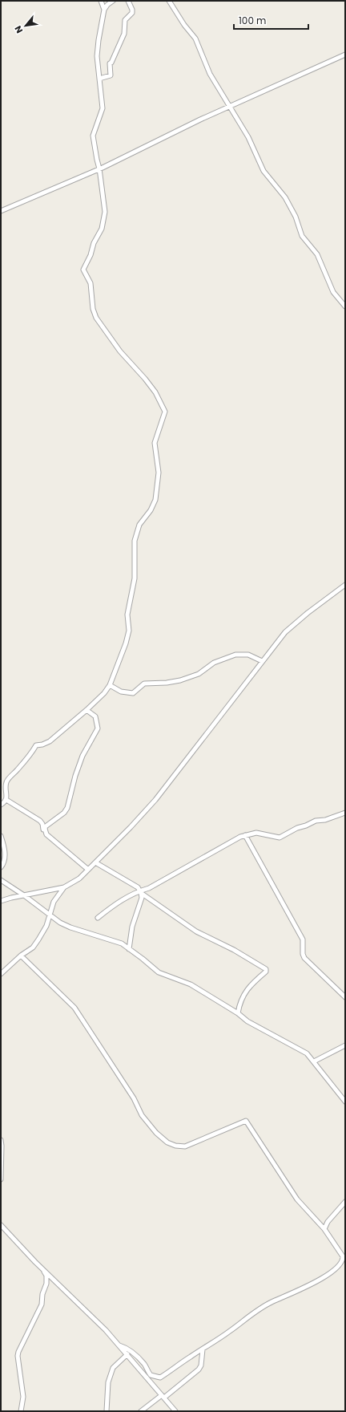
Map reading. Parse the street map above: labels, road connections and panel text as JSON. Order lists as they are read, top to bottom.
{
  "scale_bar": "100 m",
  "north": "bottom left"
}
